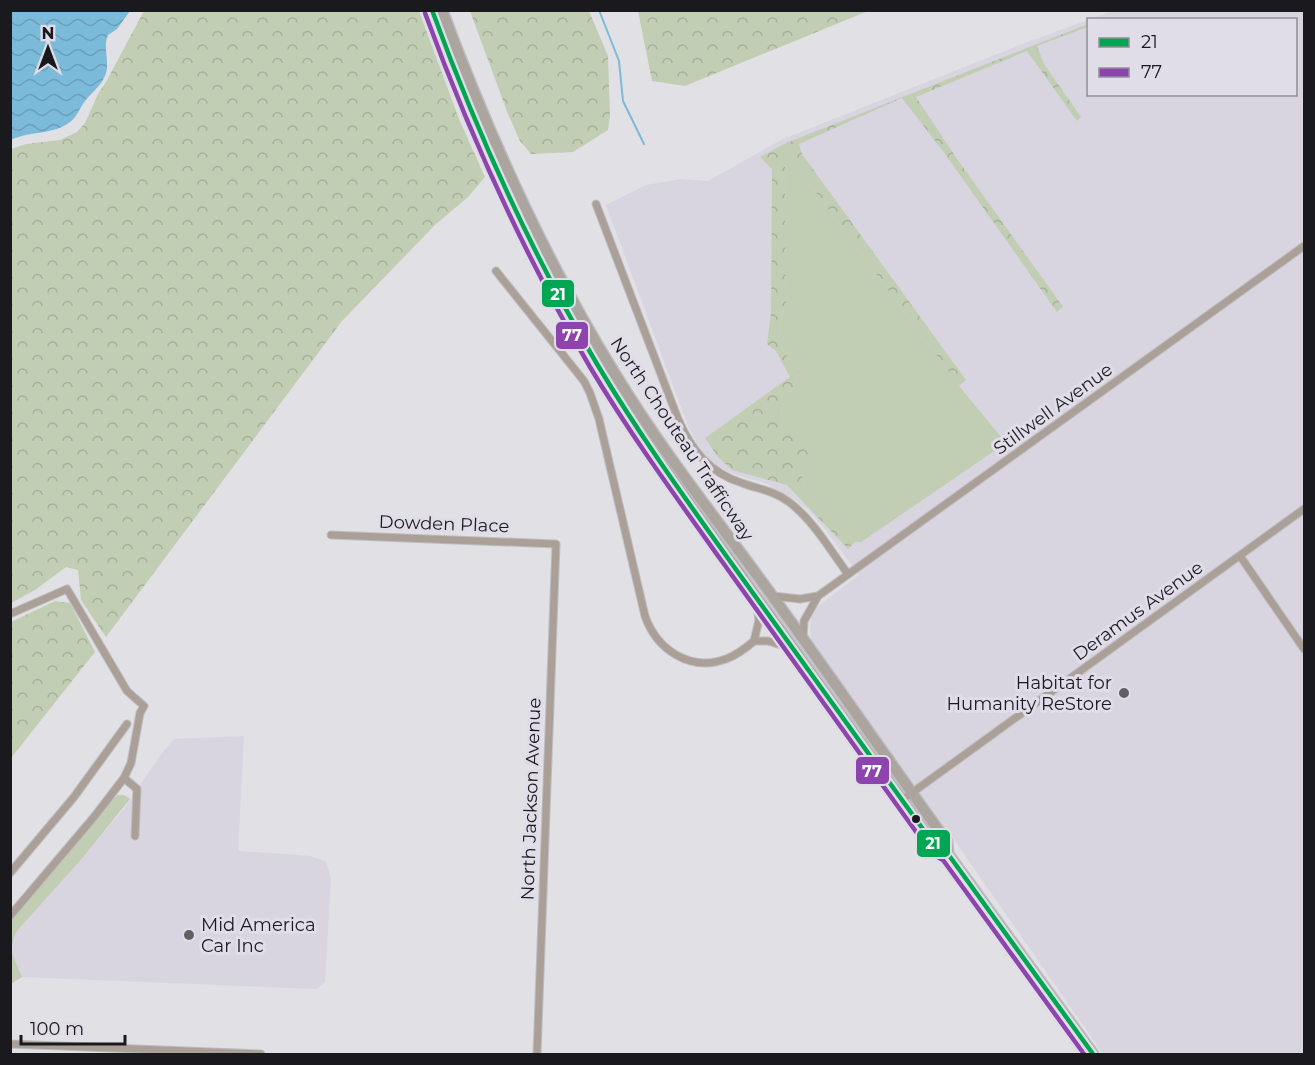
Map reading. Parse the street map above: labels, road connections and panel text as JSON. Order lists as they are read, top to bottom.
{
  "streets": {
    "main road": ["North Chouteau Trafficway"],
    "street": [
      "Stillwell Avenue",
      "Dowden Place",
      "Deramus Avenue",
      "North Jackson Avenue"
    ]
  },
  "crossings": [
    ["Stillwell Avenue", "North Chouteau Trafficway"],
    ["North Chouteau Trafficway", "Deramus Avenue"],
    ["Dowden Place", "North Jackson Avenue"]
  ],
  "places": ["Habitat for Humanity ReStore", "Mid America Car Inc"],
  "lines": ["transit line 21", "transit line 77"],
  "legend": ["21", "77"],
  "scale_bar": "100 m",
  "north": "top"
}
